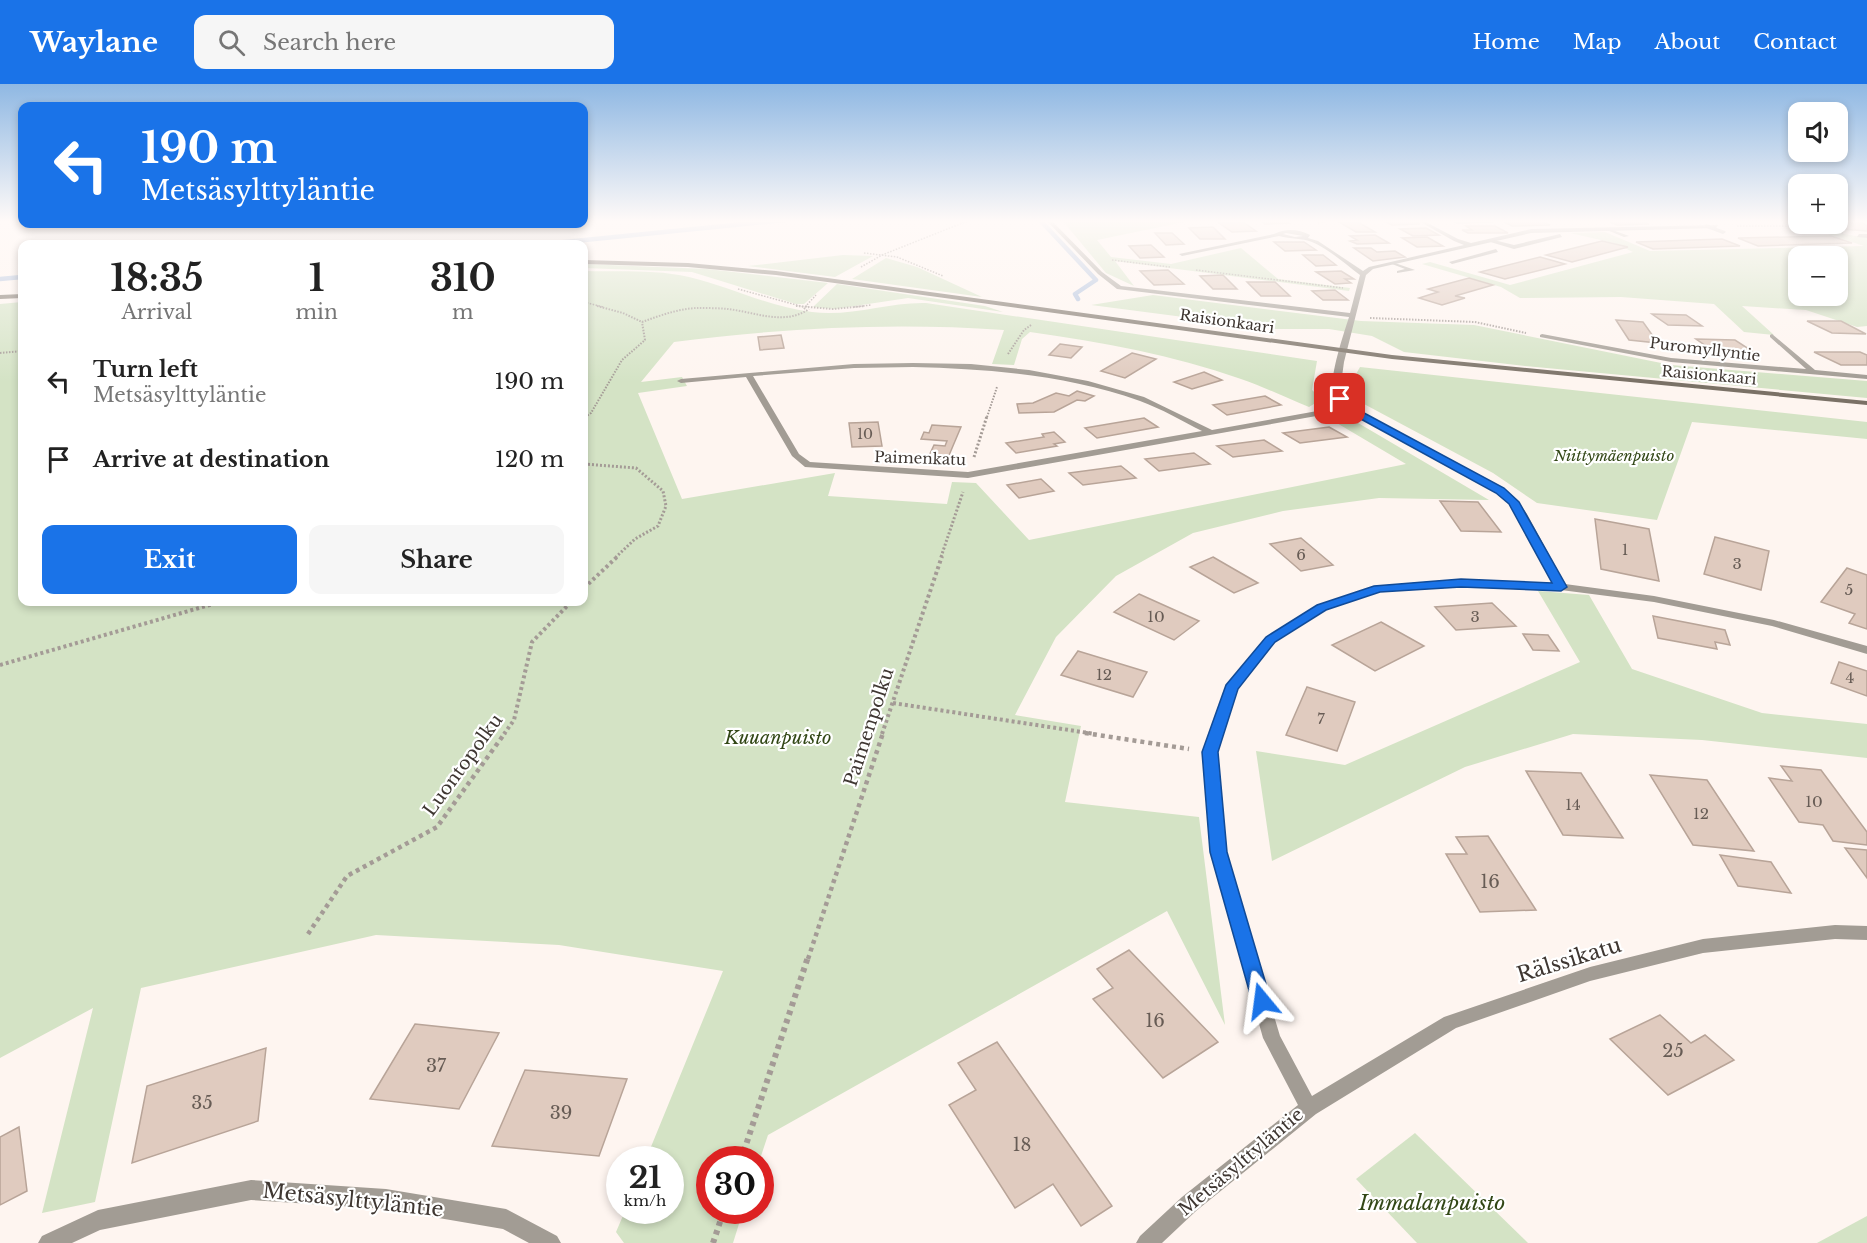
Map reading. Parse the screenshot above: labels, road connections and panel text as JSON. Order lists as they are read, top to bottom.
{
  "streets": {
    "main road": ["Raisionkaari"],
    "street": [
      "Puromyllyntie",
      "Paimenkatu",
      "Rälssikatu",
      "Metsäsylttyläntie"
    ],
    "path": ["Paimenpolku", "Luontopolku"]
  },
  "crossings": [
    ["Paimenkatu", "Paimenpolku"],
    ["Rälssikatu", "Metsäsylttyläntie"]
  ],
  "parks": ["Niittymäenpuisto", "Kuuanpuisto", "Immalanpuisto"],
  "house_numbers": [
    "10",
    "1",
    "6",
    "3",
    "5",
    "10",
    "3",
    "12",
    "4",
    "7",
    "10",
    "14",
    "12",
    "16",
    "16",
    "25",
    "37",
    "35",
    "39",
    "18"
  ],
  "page": {
    "header": "Waylane",
    "search": "Search here",
    "nav": [
      "Home",
      "Map",
      "About",
      "Contact"
    ],
    "map_buttons": ["+", "−"],
    "turn": ["190 m", "Metsäsylttyläntie"],
    "eta": [
      "18:35",
      "Arrival",
      "1",
      "min",
      "310",
      "m"
    ],
    "list": [
      {
        "name": "Turn left",
        "note": "Metsäsylttyläntie",
        "value": "190 m"
      },
      {
        "name": "Arrive at destination",
        "value": "120 m"
      }
    ],
    "buttons": ["Exit", "Share"],
    "speed": "21 km/h",
    "limit": "30"
  }
}
